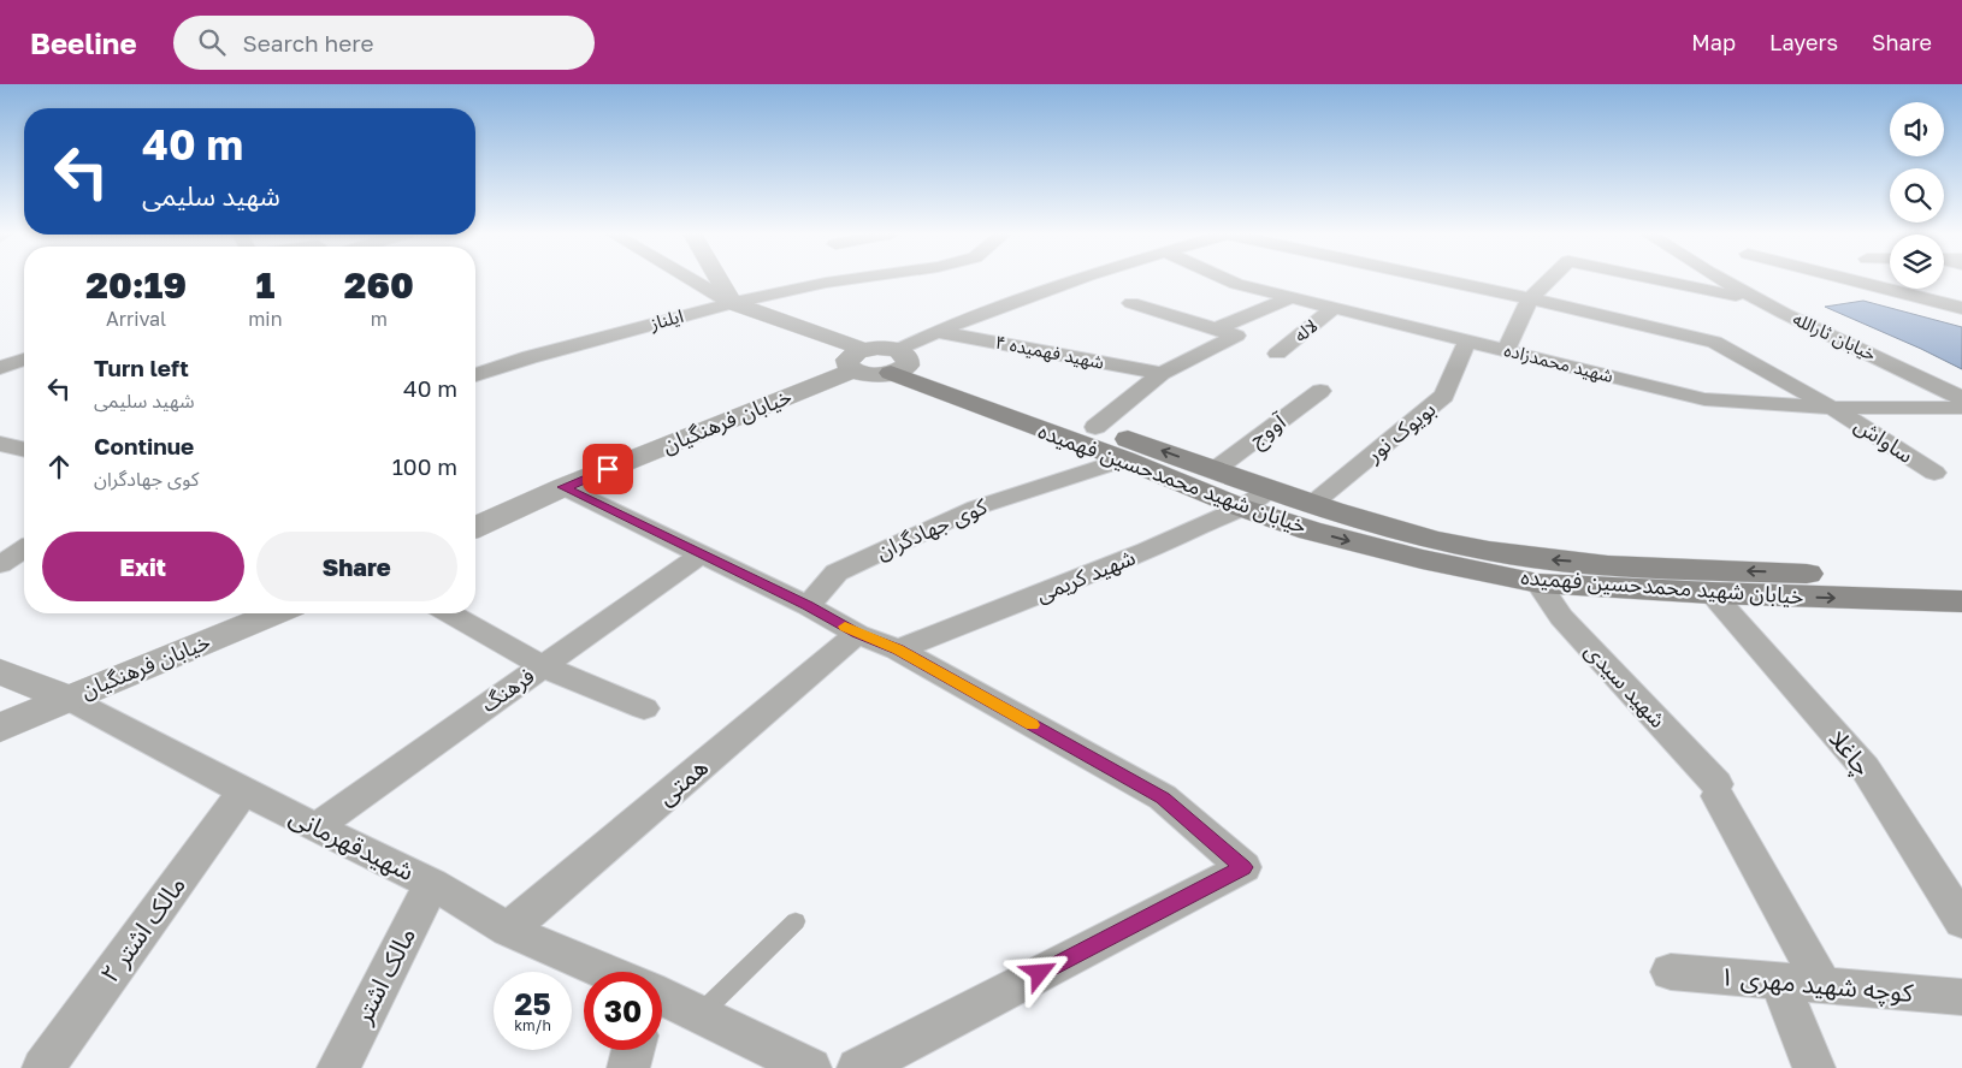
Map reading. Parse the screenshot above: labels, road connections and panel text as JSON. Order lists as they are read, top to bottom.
{
  "streets": {
    "main road": ["خیابان شهید محمدحسین فهمیده"],
    "street": [
      "ایلناز",
      "لاله",
      "خیابان ثارالله",
      "شهید فهمیده ۴",
      "شهید محمدزاده",
      "خیابان فرهنگیان",
      "آووج",
      "بویوک نور",
      "ساواش",
      "کوی جهادگران",
      "شهید کریمی",
      "شهید سیدی",
      "فرهنگ",
      "چاغلا",
      "همتی",
      "شهیدقهرمانی",
      "مالک اشتر ۲",
      "مالک اشتر",
      "کوچه شهید مهری ۱"
    ]
  },
  "crossings": [
    ["لاله", "شهید محمدزاده"],
    ["شهید محمدزاده", "بویوک نور"],
    ["شهید محمدزاده", "ساواش"],
    ["خیابان فرهنگیان", "شهیدقهرمانی"],
    ["آووج", "خیابان شهید محمدحسین فهمیده"],
    ["بویوک نور", "خیابان شهید محمدحسین فهمیده"],
    ["خیابان شهید محمدحسین فهمیده", "کوی جهادگران"],
    ["خیابان شهید محمدحسین فهمیده", "شهید کریمی"],
    ["خیابان شهید محمدحسین فهمیده", "شهید سیدی"],
    ["شهید سیدی", "کوچه شهید مهری ۱"],
    ["فرهنگ", "شهیدقهرمانی"],
    ["همتی", "شهیدقهرمانی"],
    ["شهیدقهرمانی", "مالک اشتر ۲"],
    ["شهیدقهرمانی", "مالک اشتر"]
  ],
  "page": {
    "header": "Beeline",
    "search": "Search here",
    "nav": ["Map", "Layers", "Share"],
    "turn": ["40 m", "شهید سلیمی"],
    "eta": [
      "20:19",
      "Arrival",
      "1",
      "min",
      "260",
      "m"
    ],
    "list": [
      {
        "name": "Turn left",
        "note": "شهید سلیمی",
        "value": "40 m"
      },
      {
        "name": "Continue",
        "note": "کوی جهادگران",
        "value": "100 m"
      }
    ],
    "buttons": ["Exit", "Share"],
    "speed": "25 km/h",
    "limit": "30"
  }
}
